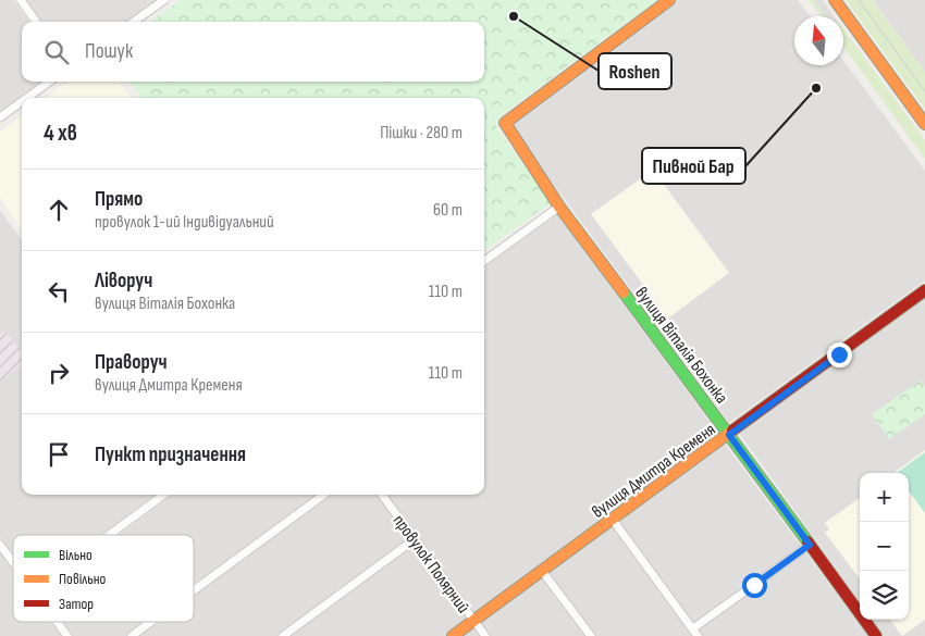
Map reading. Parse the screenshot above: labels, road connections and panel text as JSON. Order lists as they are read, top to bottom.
{
  "streets": {
    "street": ["вулиця Віталія Бохонка", "вулиця Дмитра Кременя", "провулок Полярний"]
  },
  "crossings": [
    ["вулиця Віталія Бохонка", "вулиця Дмитра Кременя"],
    ["вулиця Дмитра Кременя", "провулок Полярний"]
  ],
  "places": ["Roshen", "Пивной Бар"],
  "legend": ["Вільно", "Повільно", "Затор"],
  "north": "top",
  "page": {
    "search": "Пошук",
    "heading": ["4 хв", "Пішки · 280 m"],
    "list": [
      ["Прямо", "провулок 1-ий Індивідуальний", "60 m"],
      ["Ліворуч", "вулиця Віталія Бохонка", "110 m"],
      ["Праворуч", "вулиця Дмитра Кременя", "110 m"],
      "Пункт призначення"
    ],
    "map_buttons": ["+", "−"]
  }
}
